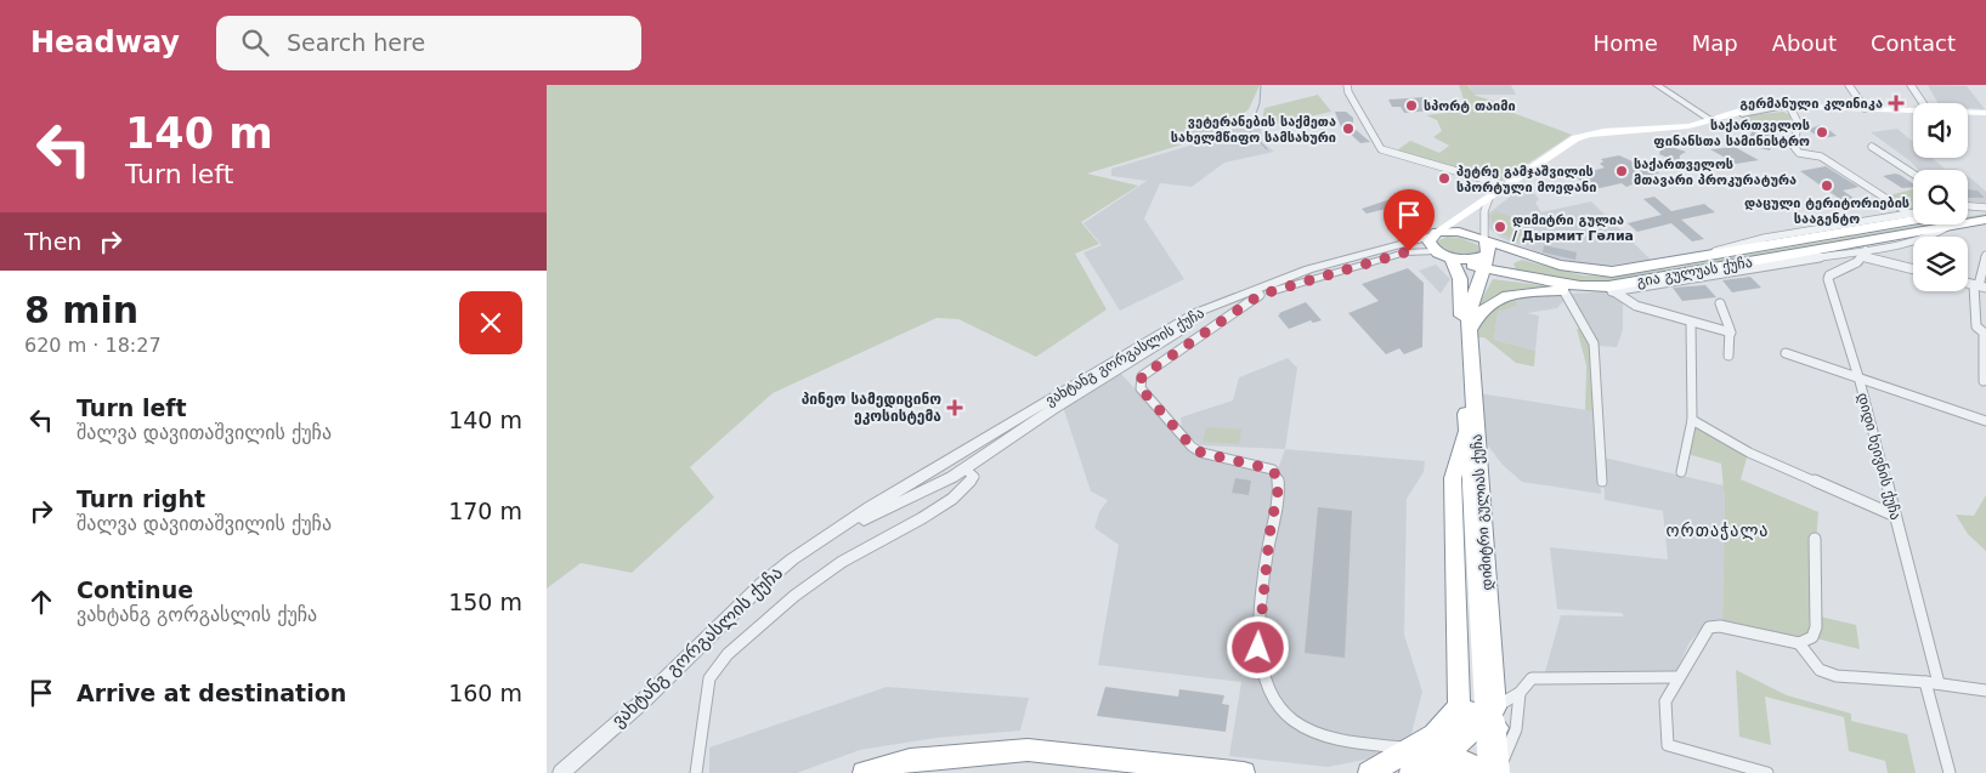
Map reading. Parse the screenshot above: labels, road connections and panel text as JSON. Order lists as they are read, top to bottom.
{
  "streets": {
    "highway": ["გია გულუას ქუჩა", "დიმიტრი გულიას ქუჩა"],
    "main road": ["ვახტანგ გორგასლის ქუჩა"],
    "street": ["დიდი ხეივნის ქუჩა"]
  },
  "crossings": [
    ["გია გულუას ქუჩა", "ვახტანგ გორგასლის ქუჩა"],
    ["გია გულუას ქუჩა", "დიდი ხეივნის ქუჩა"],
    ["გია გულუას ქუჩა", "დიმიტრი გულიას ქუჩა"],
    ["ვახტანგ გორგასლის ქუჩა", "დიმიტრი გულიას ქუჩა"]
  ],
  "districts": ["ორთაჭალა"],
  "places": {
    "health": ["გერმანული კლინიკა", "პინეო სამედიცინო ეკოსისტემა"],
    "other": [
      "სპორტ თაიმი",
      "ვეტერანების საქმეთა სახელმწიფო სამსახური",
      "საქართველოს ფინანსთა სამინისტრო",
      "საქართველოს მთავარი პროკურატურა",
      "პეტრე გამჯაშვილის სპორტული მოედანი",
      "დაცული ტერიტორიების სააგენტო",
      "დიმიტრი გულია / Дырмит Гәлиа"
    ]
  },
  "page": {
    "header": "Headway",
    "search": "Search here",
    "nav": [
      "Home",
      "Map",
      "About",
      "Contact"
    ],
    "turn": ["140 m", "Turn left"],
    "then": "Then",
    "heading": ["8 min", "620 m · 18:27"],
    "list": [
      {
        "name": "Turn left",
        "note": "შალვა დავითაშვილის ქუჩა",
        "value": "140 m"
      },
      {
        "name": "Turn right",
        "note": "შალვა დავითაშვილის ქუჩა",
        "value": "170 m"
      },
      {
        "name": "Continue",
        "note": "ვახტანგ გორგასლის ქუჩა",
        "value": "150 m"
      },
      {
        "name": "Arrive at destination",
        "value": "160 m"
      }
    ]
  }
}
